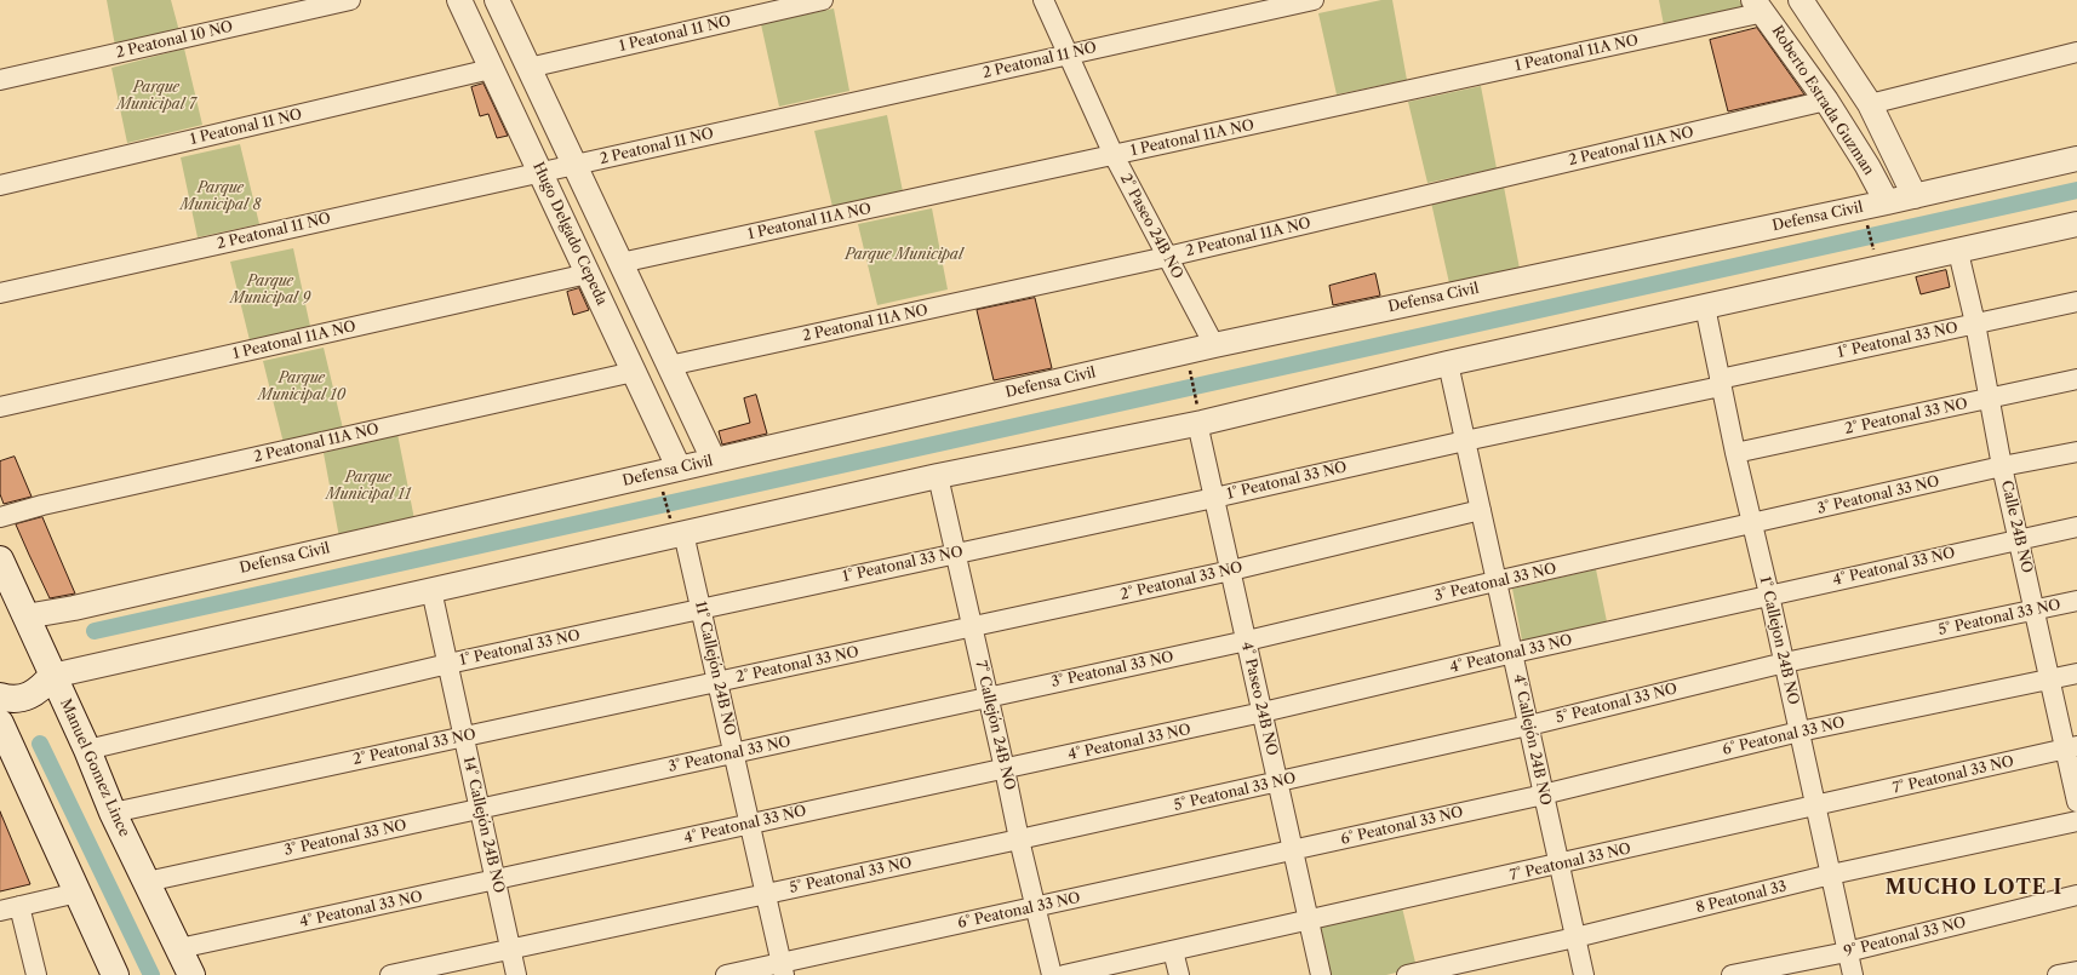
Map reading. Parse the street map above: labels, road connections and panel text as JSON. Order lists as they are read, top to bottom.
{
  "streets": {
    "main road": ["Manuel Gomez Lince"],
    "street": [
      "1 Peatonal 11 NO",
      "2 Peatonal 10 NO",
      "1 Peatonal 11A NO",
      "2 Peatonal 11 NO",
      "Roberto Estrada Guzman",
      "2 Peatonal 11A NO",
      "Defensa Civil",
      "2° Paseo 24B NO",
      "Hugo Delgado Cepeda",
      "1° Peatonal 33 NO",
      "2° Peatonal 33 NO",
      "3° Peatonal 33 NO",
      "Calle 24B NO",
      "4° Peatonal 33 NO",
      "5° Peatonal 33 NO",
      "1° Callejon 24B NO",
      "11° Callejón 24B NO",
      "4° Paseo 24B NO",
      "7° Callejón 24B NO",
      "6° Peatonal 33 NO",
      "4° Callejón 24B NO",
      "7° Peatonal 33 NO",
      "14° Callejón 24B NO",
      "8 Peatonal 33",
      "9° Peatonal 33 NO"
    ]
  },
  "crossings": [
    ["1 Peatonal 11 NO", "Hugo Delgado Cepeda"],
    ["1 Peatonal 11A NO", "Roberto Estrada Guzman"],
    ["1 Peatonal 11A NO", "2° Paseo 24B NO"],
    ["1 Peatonal 11A NO", "Hugo Delgado Cepeda"],
    ["2 Peatonal 11 NO", "2° Paseo 24B NO"],
    ["2 Peatonal 11 NO", "Hugo Delgado Cepeda"],
    ["Roberto Estrada Guzman", "2 Peatonal 11A NO"],
    ["Roberto Estrada Guzman", "Defensa Civil"],
    ["2 Peatonal 11A NO", "2° Paseo 24B NO"],
    ["2 Peatonal 11A NO", "Hugo Delgado Cepeda"],
    ["Defensa Civil", "2° Paseo 24B NO"],
    ["Defensa Civil", "Hugo Delgado Cepeda"],
    ["Defensa Civil", "Manuel Gomez Lince"],
    ["1° Peatonal 33 NO", "Calle 24B NO"],
    ["1° Peatonal 33 NO", "1° Callejon 24B NO"],
    ["1° Peatonal 33 NO", "11° Callejón 24B NO"],
    ["1° Peatonal 33 NO", "4° Paseo 24B NO"],
    ["1° Peatonal 33 NO", "7° Callejón 24B NO"],
    ["1° Peatonal 33 NO", "4° Callejón 24B NO"],
    ["1° Peatonal 33 NO", "Manuel Gomez Lince"],
    ["1° Peatonal 33 NO", "14° Callejón 24B NO"],
    ["2° Peatonal 33 NO", "Calle 24B NO"],
    ["2° Peatonal 33 NO", "1° Callejon 24B NO"],
    ["2° Peatonal 33 NO", "11° Callejón 24B NO"],
    ["2° Peatonal 33 NO", "4° Paseo 24B NO"],
    ["2° Peatonal 33 NO", "7° Callejón 24B NO"],
    ["2° Peatonal 33 NO", "4° Callejón 24B NO"],
    ["2° Peatonal 33 NO", "Manuel Gomez Lince"],
    ["2° Peatonal 33 NO", "14° Callejón 24B NO"],
    ["3° Peatonal 33 NO", "Calle 24B NO"],
    ["3° Peatonal 33 NO", "1° Callejon 24B NO"],
    ["3° Peatonal 33 NO", "11° Callejón 24B NO"],
    ["3° Peatonal 33 NO", "4° Paseo 24B NO"],
    ["3° Peatonal 33 NO", "7° Callejón 24B NO"],
    ["3° Peatonal 33 NO", "4° Callejón 24B NO"],
    ["3° Peatonal 33 NO", "Manuel Gomez Lince"],
    ["3° Peatonal 33 NO", "14° Callejón 24B NO"],
    ["Calle 24B NO", "4° Peatonal 33 NO"],
    ["Calle 24B NO", "5° Peatonal 33 NO"],
    ["Calle 24B NO", "6° Peatonal 33 NO"],
    ["Calle 24B NO", "7° Peatonal 33 NO"],
    ["4° Peatonal 33 NO", "1° Callejon 24B NO"],
    ["4° Peatonal 33 NO", "11° Callejón 24B NO"],
    ["4° Peatonal 33 NO", "4° Paseo 24B NO"],
    ["4° Peatonal 33 NO", "7° Callejón 24B NO"],
    ["4° Peatonal 33 NO", "4° Callejón 24B NO"],
    ["4° Peatonal 33 NO", "Manuel Gomez Lince"],
    ["4° Peatonal 33 NO", "14° Callejón 24B NO"],
    ["5° Peatonal 33 NO", "1° Callejon 24B NO"],
    ["5° Peatonal 33 NO", "11° Callejón 24B NO"],
    ["5° Peatonal 33 NO", "4° Paseo 24B NO"],
    ["5° Peatonal 33 NO", "7° Callejón 24B NO"],
    ["5° Peatonal 33 NO", "4° Callejón 24B NO"],
    ["5° Peatonal 33 NO", "14° Callejón 24B NO"],
    ["1° Callejon 24B NO", "6° Peatonal 33 NO"],
    ["1° Callejon 24B NO", "7° Peatonal 33 NO"],
    ["1° Callejon 24B NO", "8 Peatonal 33"],
    ["1° Callejon 24B NO", "9° Peatonal 33 NO"],
    ["11° Callejón 24B NO", "6° Peatonal 33 NO"],
    ["4° Paseo 24B NO", "6° Peatonal 33 NO"],
    ["4° Paseo 24B NO", "7° Peatonal 33 NO"],
    ["7° Callejón 24B NO", "6° Peatonal 33 NO"],
    ["6° Peatonal 33 NO", "4° Callejón 24B NO"],
    ["4° Callejón 24B NO", "7° Peatonal 33 NO"],
    ["4° Callejón 24B NO", "8 Peatonal 33"]
  ],
  "districts": ["MUCHO LOTE I"],
  "parks": [
    "Parque Municipal 7",
    "Parque Municipal 8",
    "Parque Municipal",
    "Parque Municipal 9",
    "Parque Municipal 10",
    "Parque Municipal 11"
  ]
}
